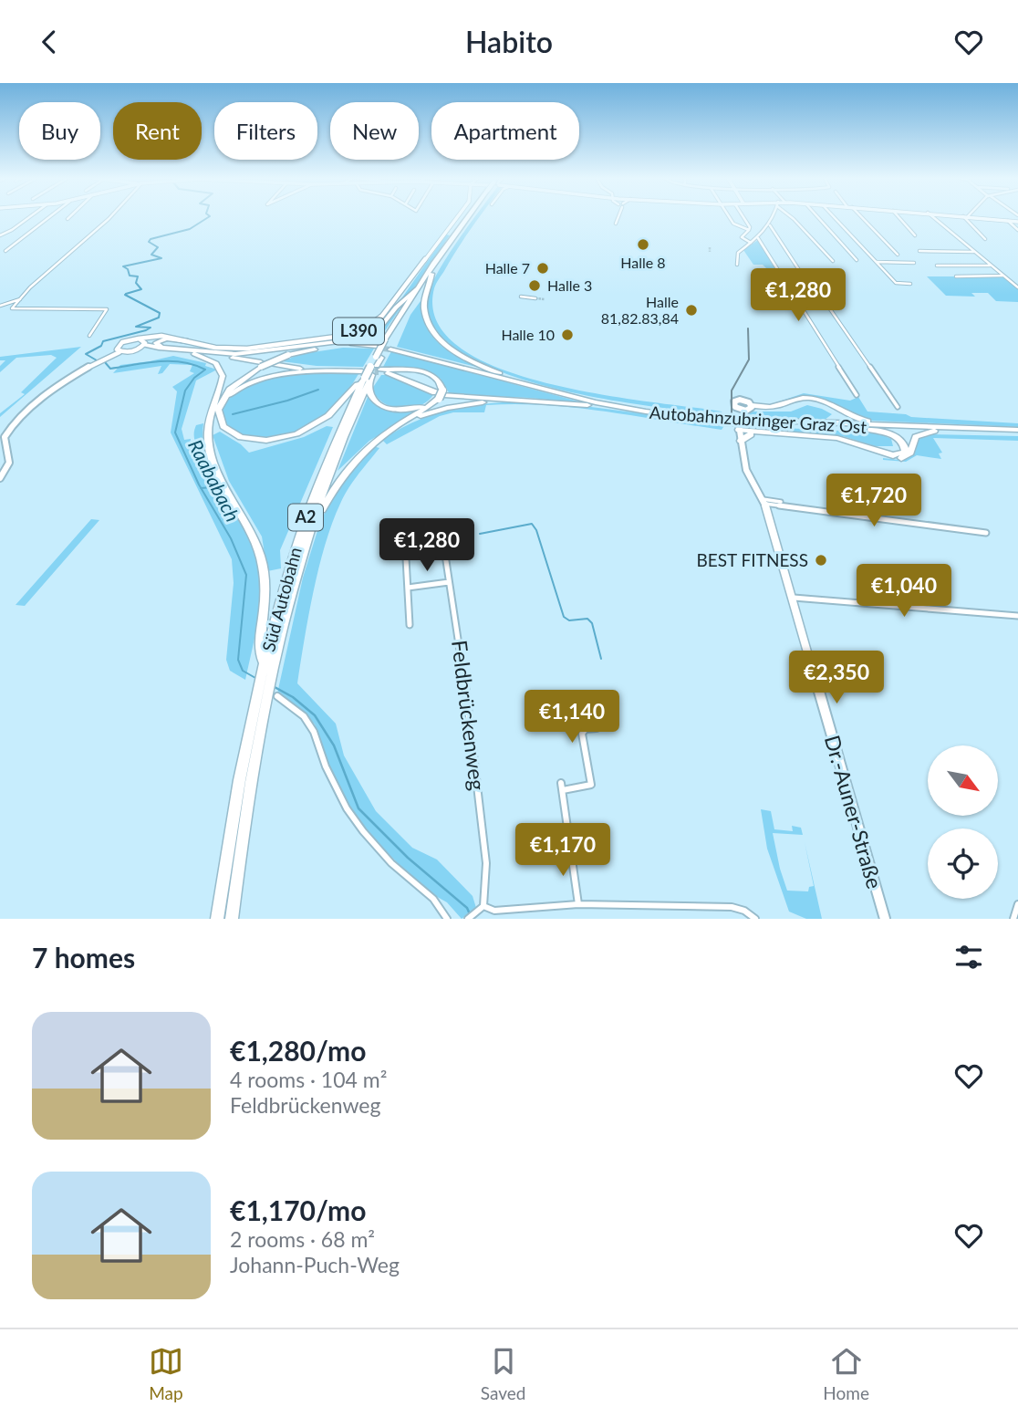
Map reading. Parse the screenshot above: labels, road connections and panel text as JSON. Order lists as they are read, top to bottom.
{
  "streets": {
    "highway": ["Autobahnzubringer Graz Ost", "A2", "Süd Autobahn"],
    "main road": ["L390", "Dr.-Auner-Straße"],
    "street": ["Feldbrückenweg"]
  },
  "crossings": [
    ["Autobahnzubringer Graz Ost", "Süd Autobahn"]
  ],
  "water": ["Raababach"],
  "places": [
    "Halle 8",
    "Halle 7",
    "Halle 3",
    "Halle 81,82.83,84",
    "Halle 10",
    "BEST FITNESS"
  ],
  "north": "bottom right",
  "page": {
    "header": "Habito",
    "chip": [
      "Buy",
      "Rent",
      "Filters",
      "New",
      "Apartment"
    ],
    "price": [
      "€1,280",
      "€1,720",
      "€1,280",
      "€1,040",
      "€2,350",
      "€1,140",
      "€1,170"
    ],
    "heading": "7 homes",
    "list": [
      {
        "name": "€1,280/mo",
        "note": "4 rooms · 104 m² · Feldbrückenweg"
      },
      {
        "name": "€1,170/mo",
        "note": "2 rooms · 68 m² · Johann-Puch-Weg"
      }
    ],
    "tabs": ["Map", "Saved", "Home"]
  }
}
